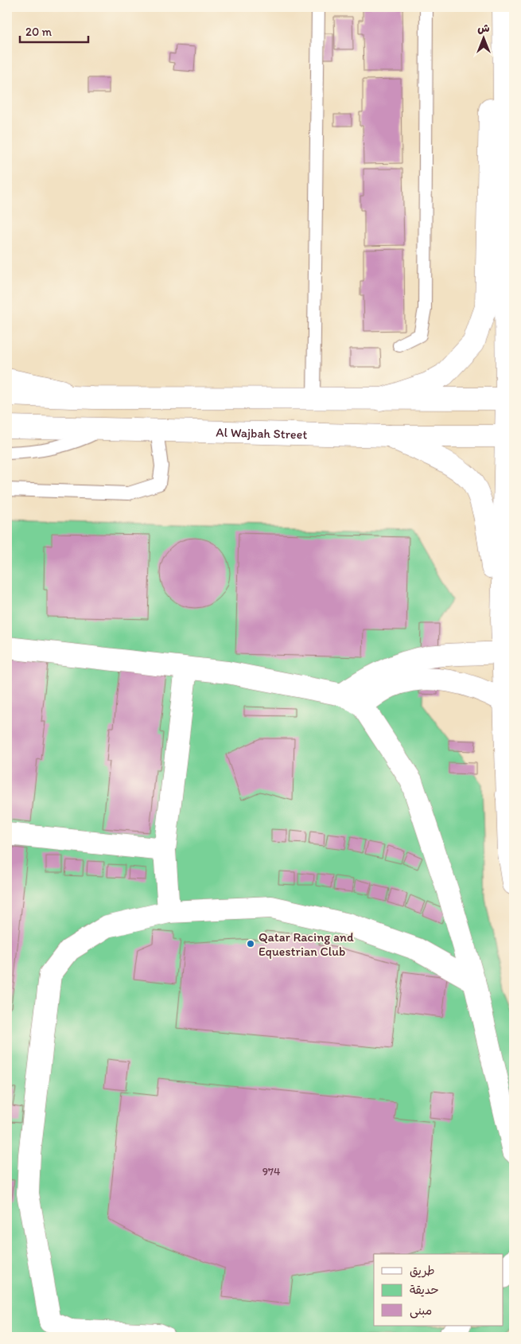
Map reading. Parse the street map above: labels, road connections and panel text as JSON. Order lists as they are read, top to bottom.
{
  "streets": {
    "main road": ["Al Wajbah Street"]
  },
  "places": ["Qatar Racing and Equestrian Club"],
  "house_numbers": ["974"],
  "legend": ["طريق", "حديقة", "مبنى"],
  "scale_bar": "20 m",
  "north": "top"
}
